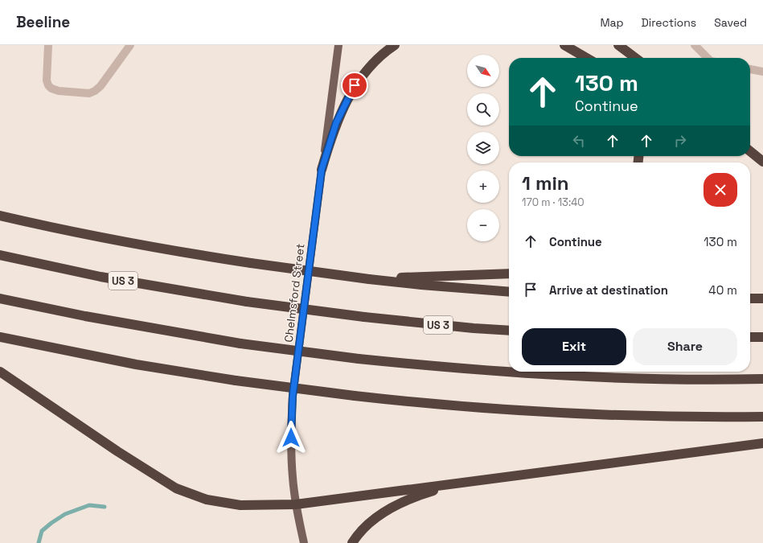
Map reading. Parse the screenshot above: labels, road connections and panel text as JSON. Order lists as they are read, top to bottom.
{
  "streets": {
    "highway": ["US 3"],
    "main road": ["Chelmsford Street"]
  },
  "north": "bottom right",
  "page": {
    "header": "Beeline",
    "nav": ["Map", "Directions", "Saved"],
    "map_buttons": ["+", "−"],
    "turn": ["130 m", "Continue"],
    "heading": ["1 min", "170 m · 13:40"],
    "list": [
      {
        "name": "Continue",
        "value": "130 m"
      },
      {
        "name": "Arrive at destination",
        "value": "40 m"
      }
    ],
    "buttons": ["Exit", "Share"]
  }
}
